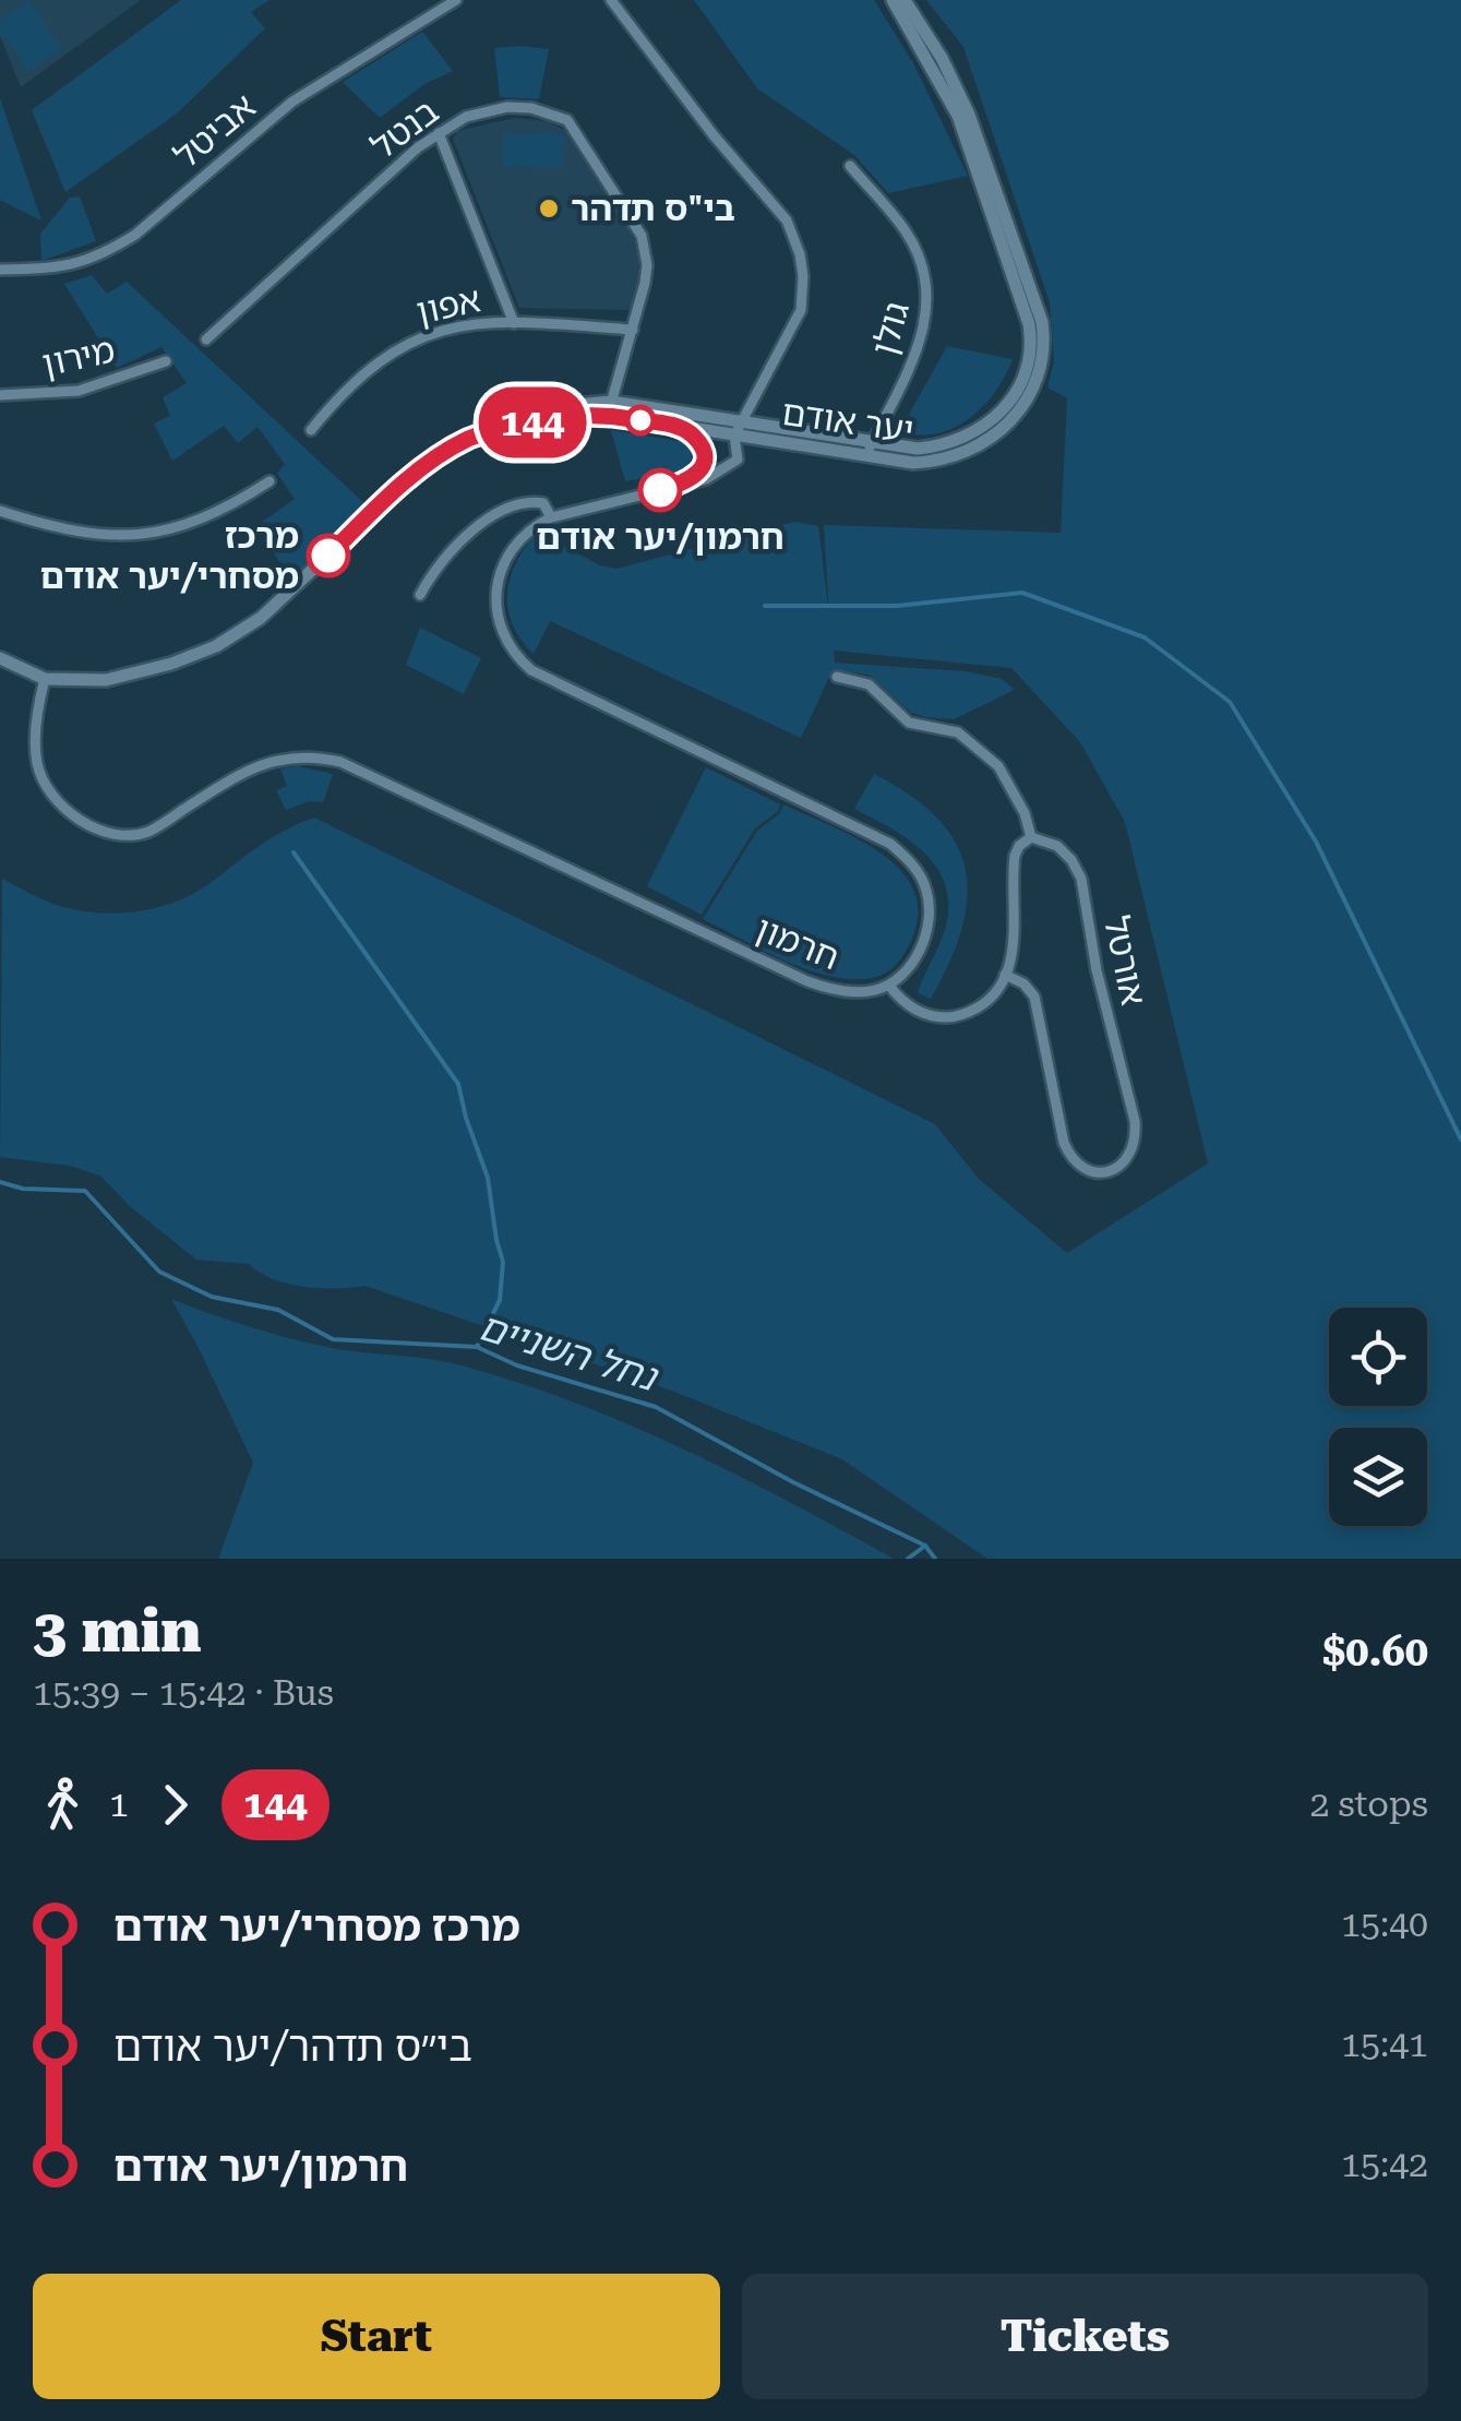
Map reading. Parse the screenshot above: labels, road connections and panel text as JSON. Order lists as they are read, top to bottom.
{
  "streets": {
    "street": [
      "בנטל",
      "אביטל",
      "אפון",
      "גולן",
      "מירון",
      "יער אודם",
      "חרמון",
      "אורטל"
    ]
  },
  "crossings": [
    ["בנטל", "אפון"],
    ["בנטל", "יער אודם"],
    ["גולן", "יער אודם"],
    ["יער אודם", "חרמון"]
  ],
  "water": ["נחל השניים"],
  "places": ["בי\"ס תדהר", "חרמון/יער אודם", "מרכז מסחרי/יער אודם"],
  "lines": ["bus line 144"],
  "page": {
    "on_map": "144",
    "heading": ["3 min", "15:39 – 15:42 · Bus", "$0.60"],
    "legs": ["1", "144", "2 stops"],
    "list": [
      {
        "name": "מרכז מסחרי/יער אודם",
        "value": "15:40"
      },
      {
        "name": "בי״ס תדהר/יער אודם",
        "value": "15:41"
      },
      {
        "name": "חרמון/יער אודם",
        "value": "15:42"
      }
    ],
    "buttons": ["Start", "Tickets"]
  }
}
